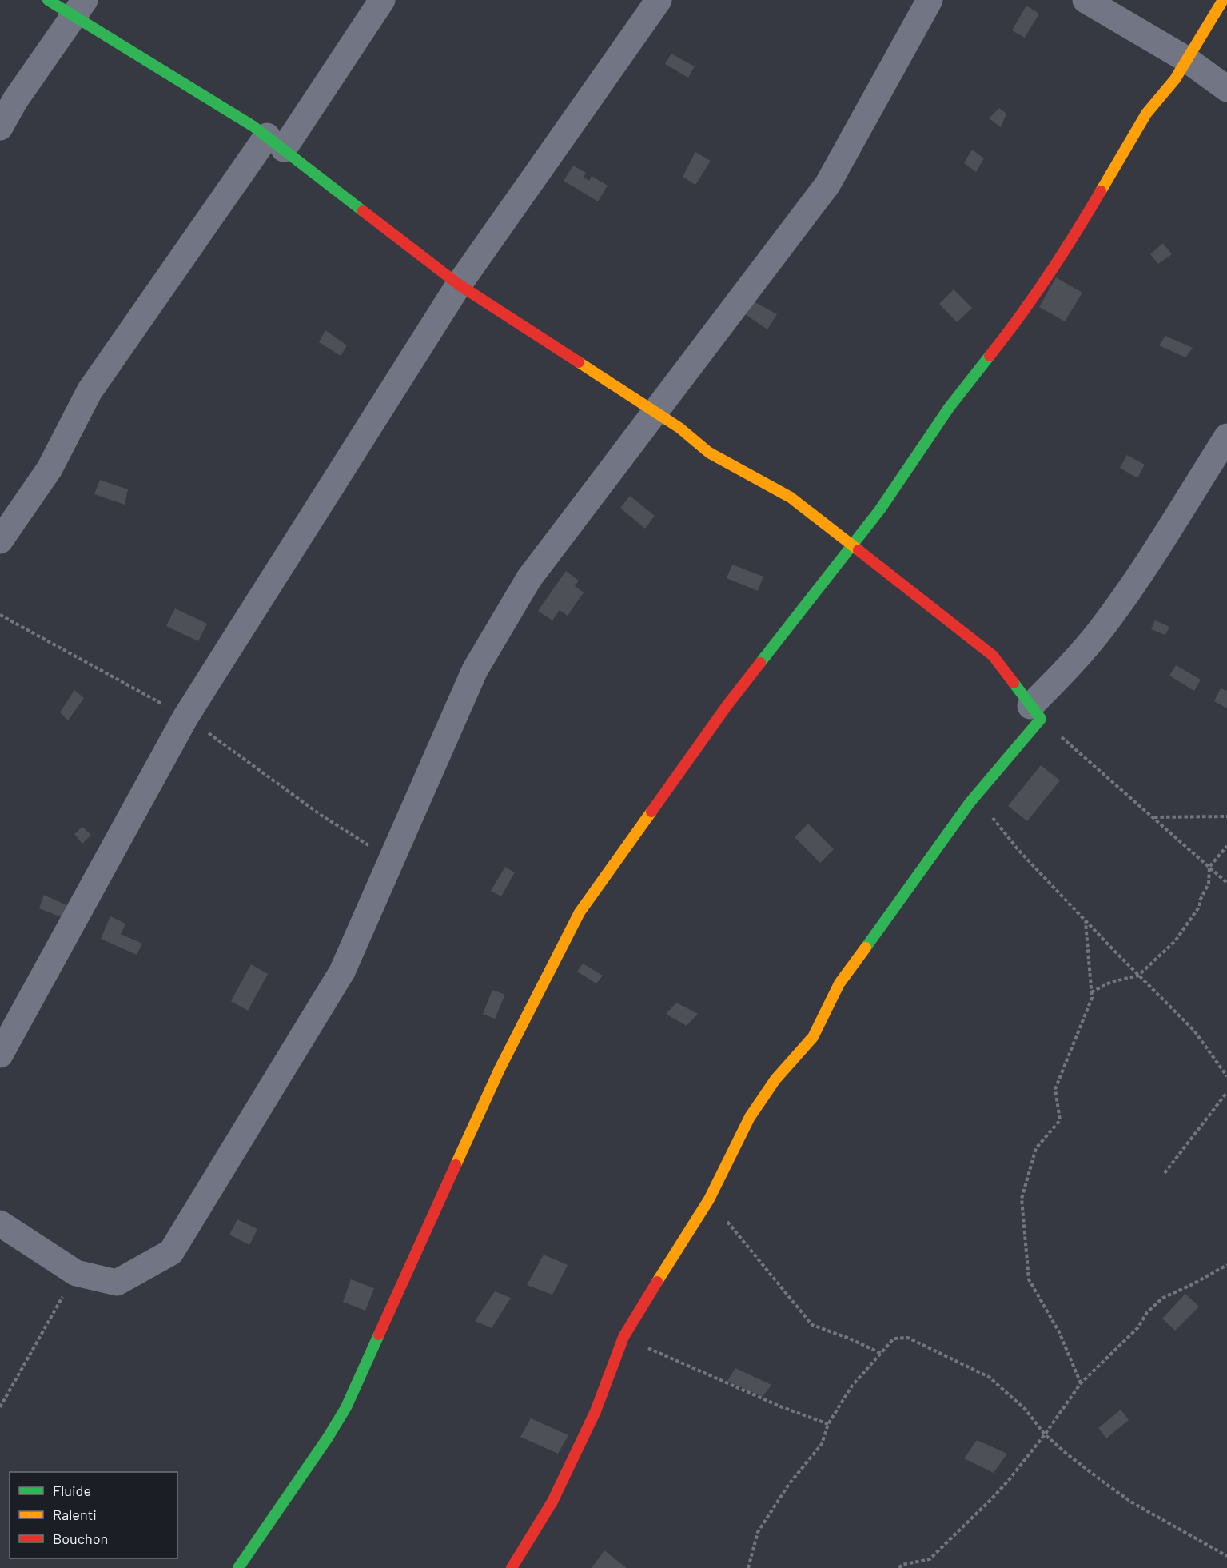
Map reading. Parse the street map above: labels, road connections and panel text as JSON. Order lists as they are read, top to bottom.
{
  "legend": ["Fluide", "Ralenti", "Bouchon"]
}
